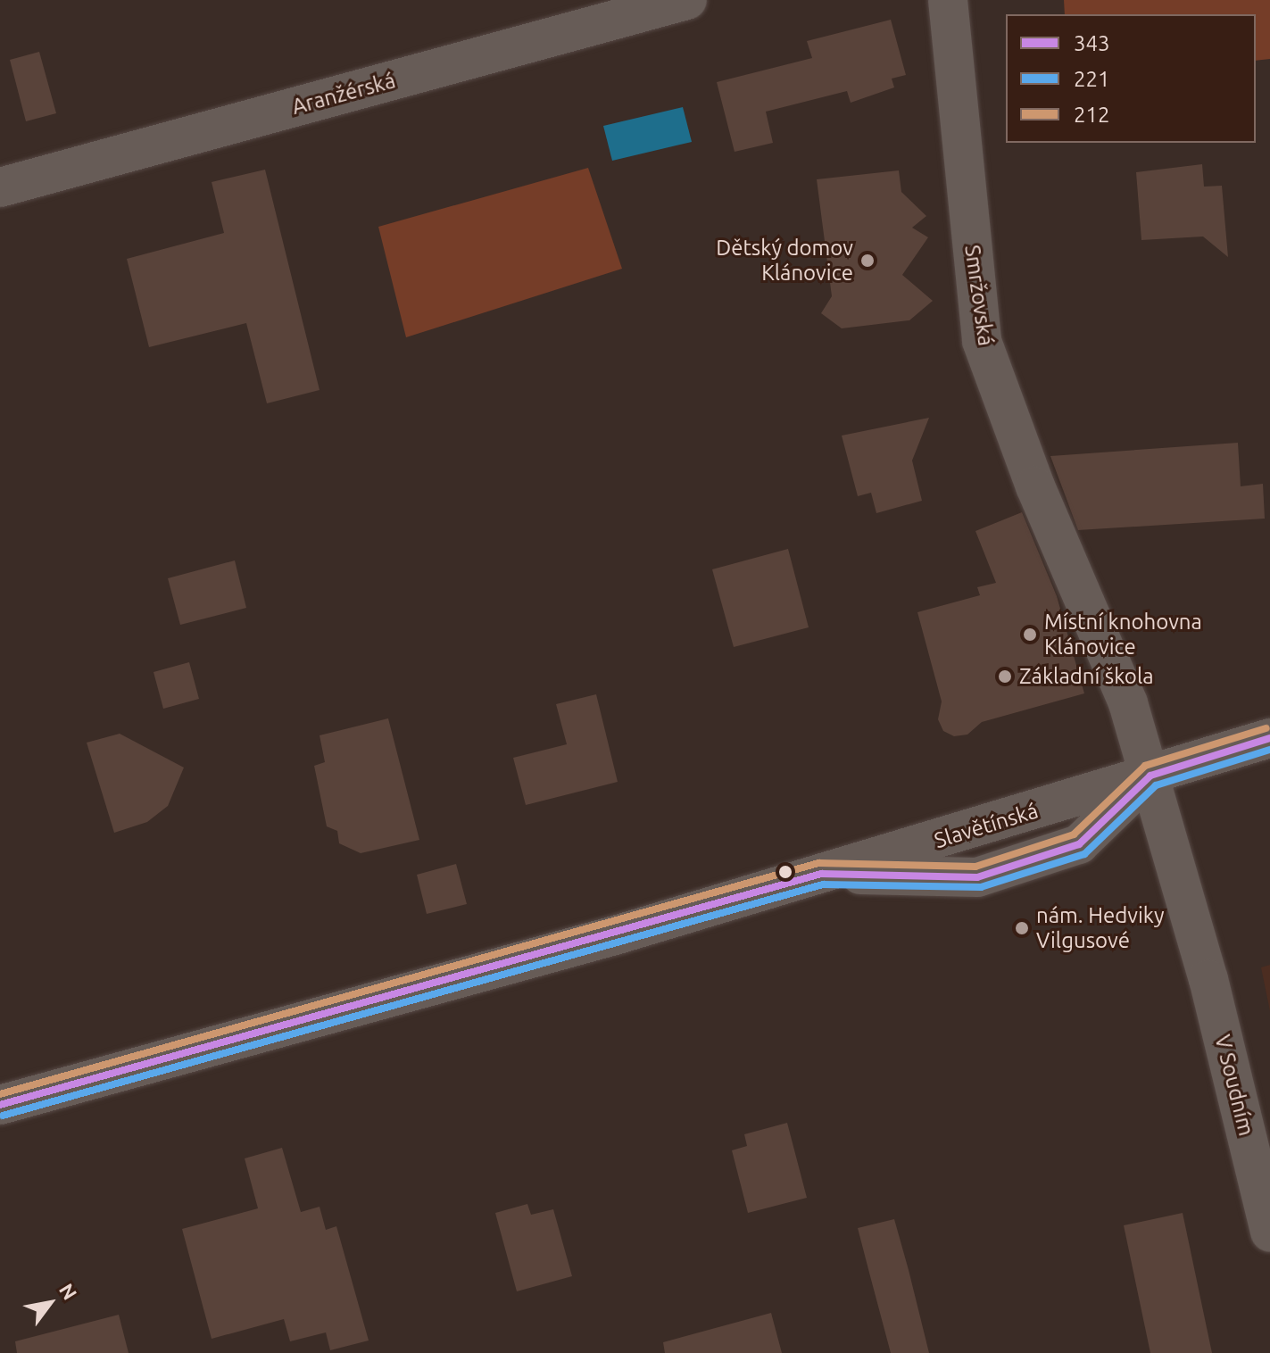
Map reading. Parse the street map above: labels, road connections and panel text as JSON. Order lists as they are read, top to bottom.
{
  "streets": {
    "street": [
      "Aranžérská",
      "Smržovská",
      "Slavětínská",
      "V Soudním"
    ]
  },
  "crossings": [
    ["Smržovská", "Slavětínská"],
    ["Smržovská", "V Soudním"]
  ],
  "places": [
    "Dětský domov Klánovice",
    "Místní knohovna Klánovice",
    "Základní škola",
    "nám. Hedviky Vilgusové"
  ],
  "lines": ["transit line 212", "transit line 343", "transit line 221"],
  "legend": ["343", "221", "212"],
  "north": "top right"
}
